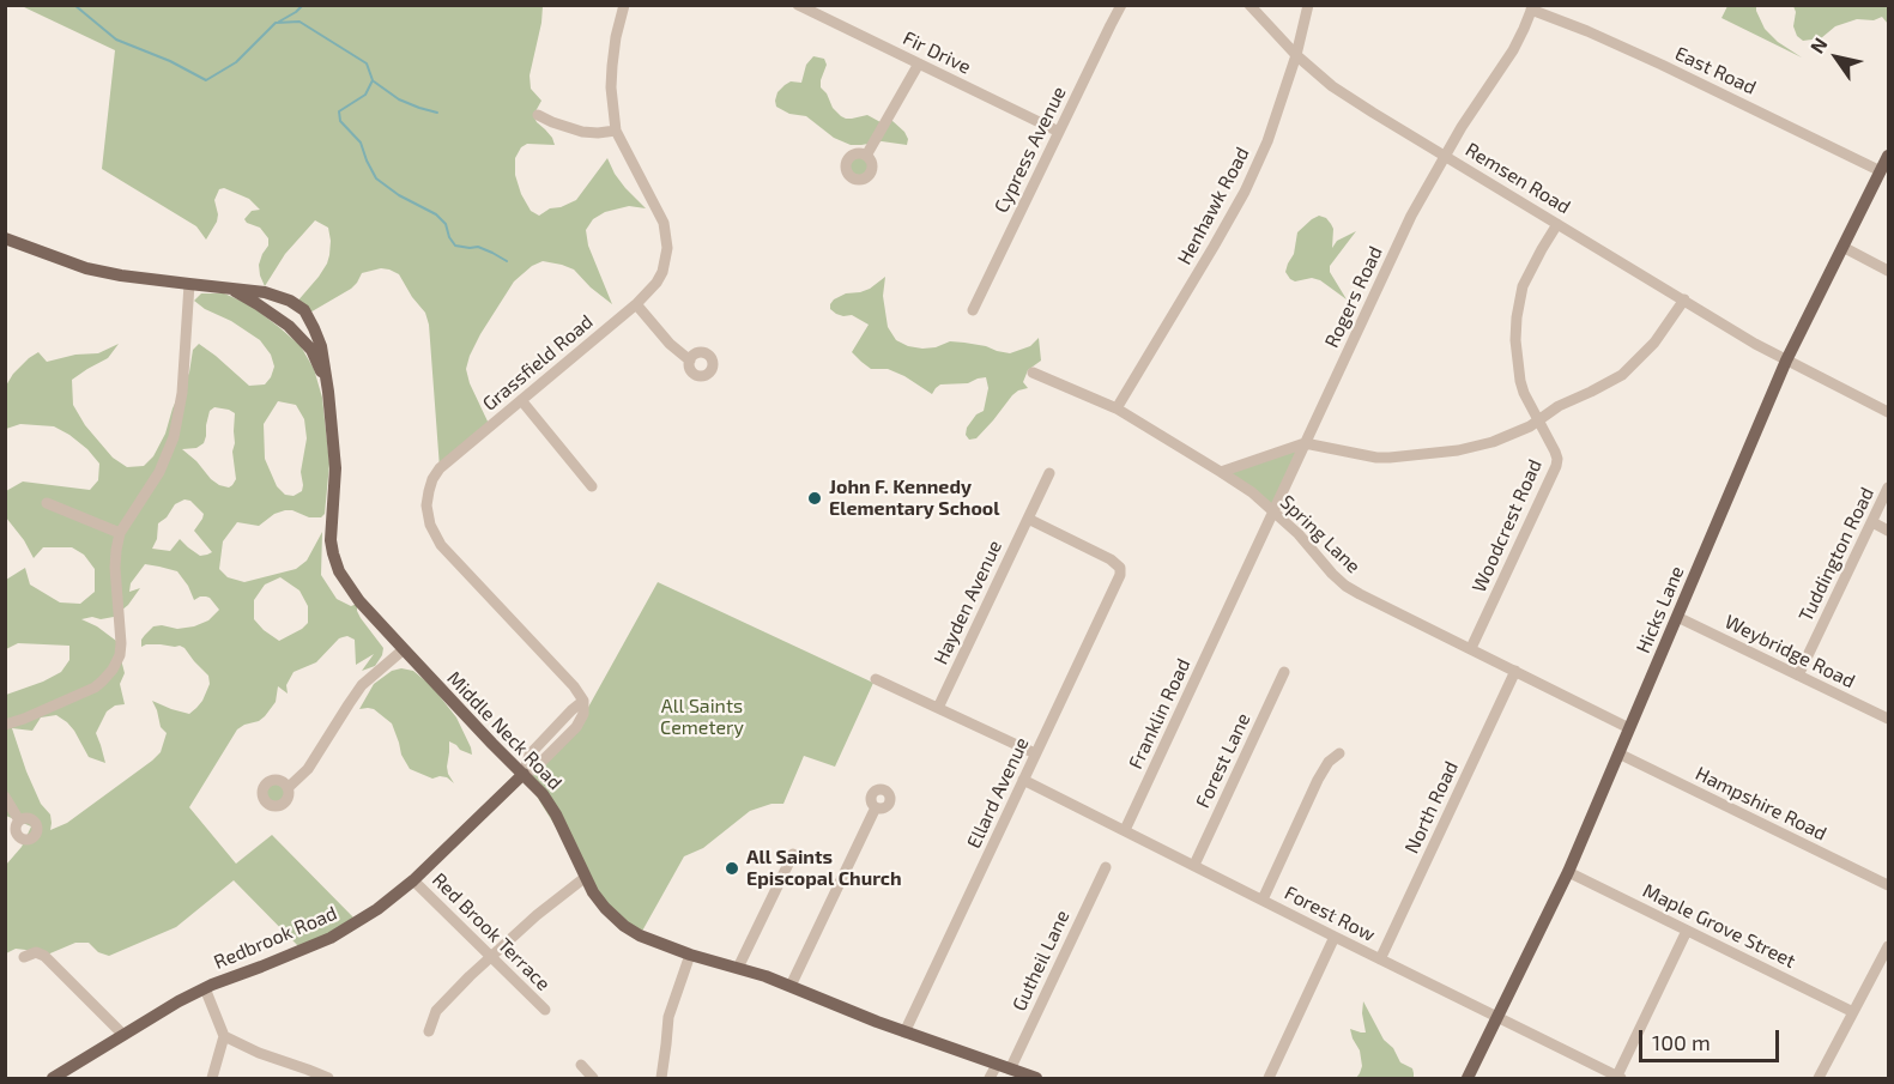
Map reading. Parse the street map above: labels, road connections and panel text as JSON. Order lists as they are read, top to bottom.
{
  "streets": {
    "main road": ["Hicks Lane", "Middle Neck Road", "Redbrook Road"],
    "street": [
      "Fir Drive",
      "East Road",
      "Cypress Avenue",
      "Remsen Road",
      "Henhawk Road",
      "Rogers Road",
      "Grassfield Road",
      "Woodcrest Road",
      "Spring Lane",
      "Tuddington Road",
      "Hayden Avenue",
      "Weybridge Road",
      "Franklin Road",
      "Forest Lane",
      "Ellard Avenue",
      "Hampshire Road",
      "North Road",
      "Forest Row",
      "Maple Grove Street",
      "Red Brook Terrace",
      "Gutheil Lane"
    ]
  },
  "crossings": [
    ["Fir Drive", "Cypress Avenue"],
    ["East Road", "Rogers Road"],
    ["East Road", "Hicks Lane"],
    ["Remsen Road", "Henhawk Road"],
    ["Remsen Road", "Rogers Road"],
    ["Remsen Road", "Woodcrest Road"],
    ["Remsen Road", "Hicks Lane"],
    ["Henhawk Road", "Spring Lane"],
    ["Rogers Road", "Spring Lane"],
    ["Rogers Road", "Franklin Road"],
    ["Grassfield Road", "Middle Neck Road"],
    ["Grassfield Road", "Redbrook Road"],
    ["Woodcrest Road", "Spring Lane"],
    ["Spring Lane", "Hicks Lane"],
    ["Spring Lane", "North Road"],
    ["Tuddington Road", "Weybridge Road"],
    ["Hayden Avenue", "Ellard Avenue"],
    ["Hicks Lane", "Weybridge Road"],
    ["Hicks Lane", "Hampshire Road"],
    ["Hicks Lane", "Forest Row"],
    ["Hicks Lane", "Maple Grove Street"],
    ["Franklin Road", "Forest Row"],
    ["Middle Neck Road", "Ellard Avenue"],
    ["Middle Neck Road", "Redbrook Road"],
    ["Middle Neck Road", "Gutheil Lane"],
    ["Forest Lane", "Forest Row"],
    ["Ellard Avenue", "Forest Row"],
    ["North Road", "Forest Row"],
    ["Red Brook Terrace", "Redbrook Road"]
  ],
  "parks": ["All Saints Cemetery"],
  "places": ["John F. Kennedy Elementary School", "All Saints Episcopal Church"],
  "scale_bar": "100 m",
  "north": "top left"
}
